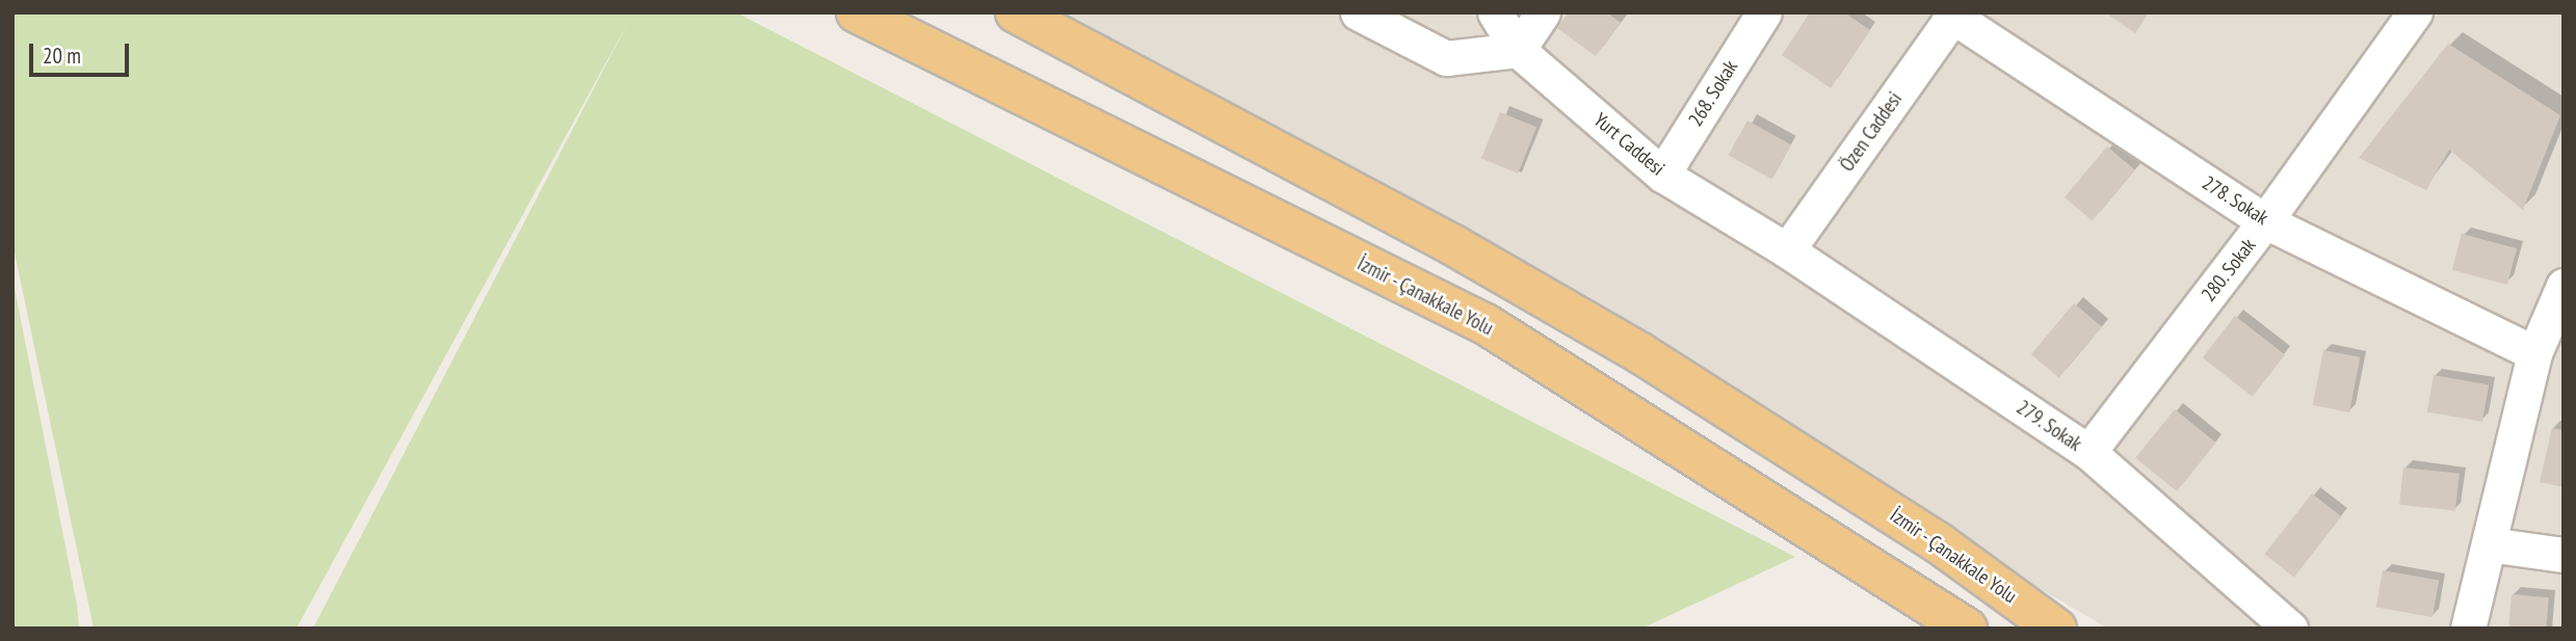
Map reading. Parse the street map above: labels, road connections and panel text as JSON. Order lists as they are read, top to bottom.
{
  "streets": {
    "highway": ["İzmir - Çanakkale Yolu"],
    "street": [
      "268. Sokak",
      "Özen Caddesi",
      "Yurt Caddesi",
      "278. Sokak",
      "280. Sokak",
      "279. Sokak"
    ]
  },
  "crossings": [
    ["268. Sokak", "Yurt Caddesi"],
    ["Özen Caddesi", "Yurt Caddesi"],
    ["Özen Caddesi", "278. Sokak"],
    ["Özen Caddesi", "279. Sokak"],
    ["Yurt Caddesi", "279. Sokak"],
    ["278. Sokak", "280. Sokak"],
    ["280. Sokak", "279. Sokak"]
  ],
  "scale_bar": "20 m"
}
